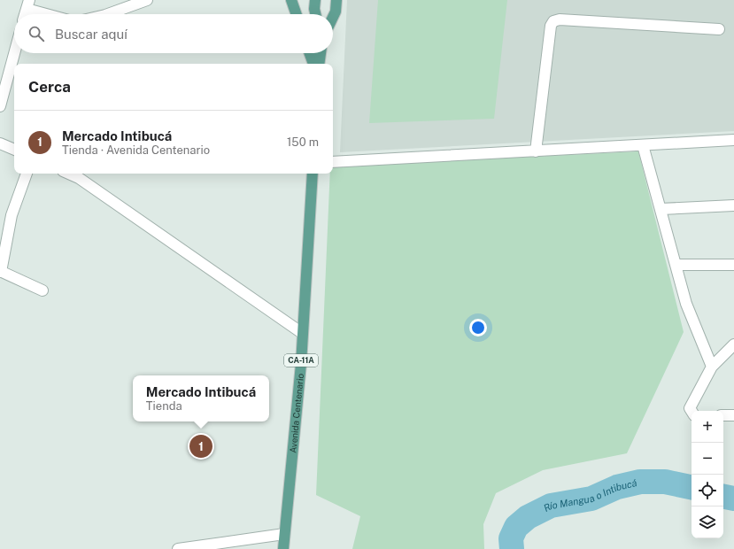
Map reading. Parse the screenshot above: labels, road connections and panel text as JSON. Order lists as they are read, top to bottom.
{
  "streets": {
    "main road": ["CA-11A", "Avenida Centenario"]
  },
  "water": ["Río Mangua o Intibucá"],
  "page": {
    "search": "Buscar aquí",
    "heading": "Cerca",
    "list": [
      {
        "mark": "1",
        "name": "Mercado Intibucá",
        "note": "Tienda · Avenida Centenario",
        "value": "150 m"
      }
    ],
    "popup": ["Mercado Intibucá", "Tienda"],
    "map_buttons": ["+", "−"],
    "pins": "1"
  }
}
